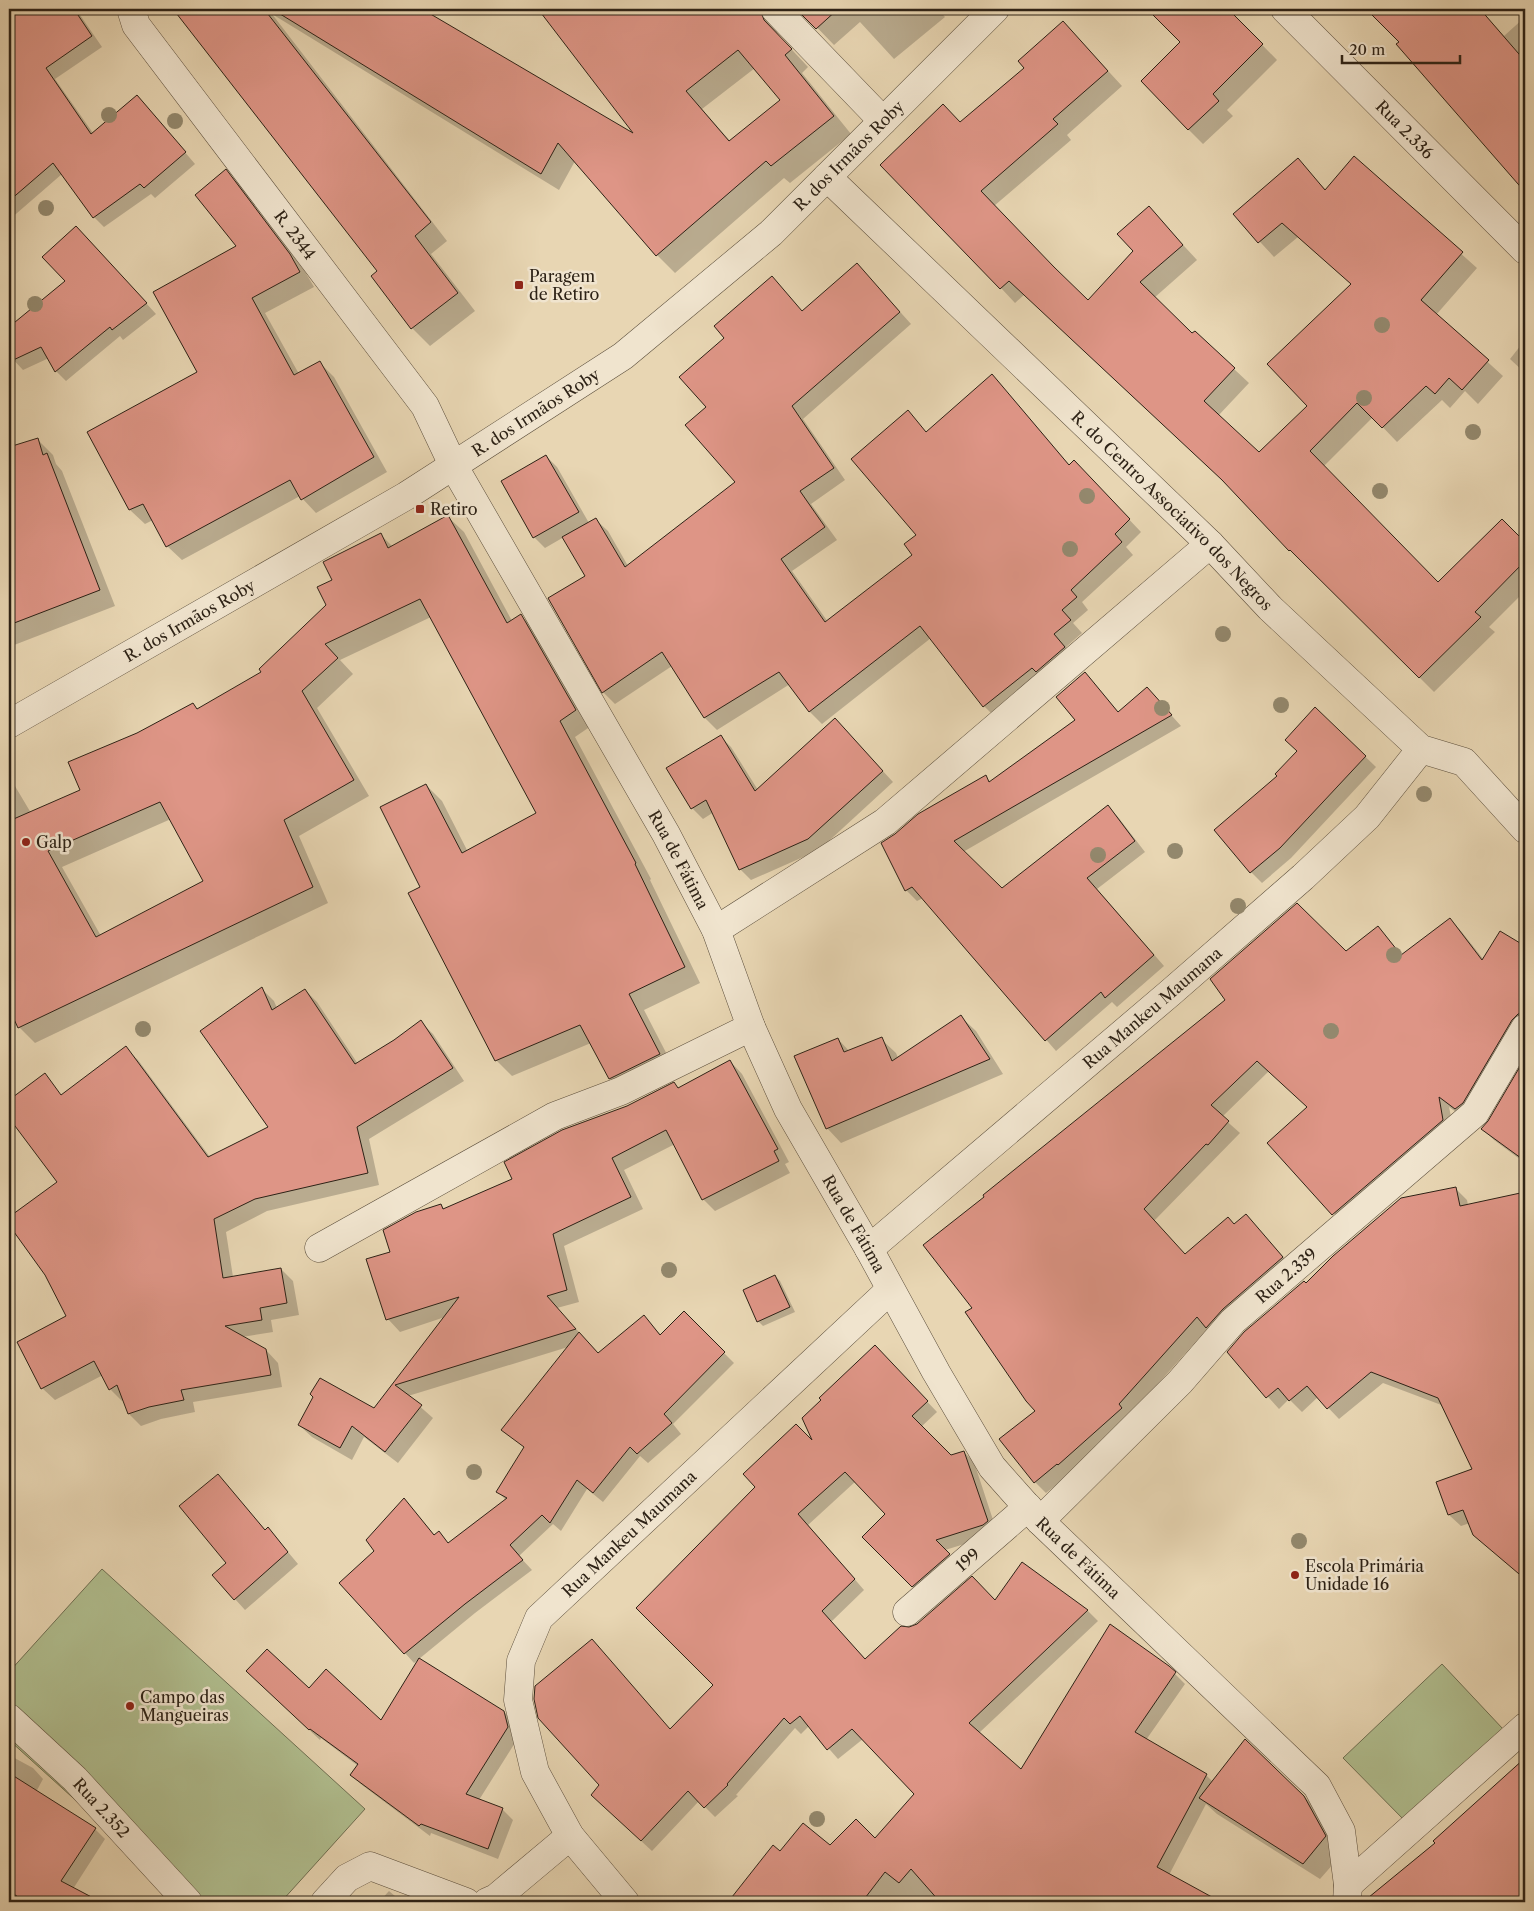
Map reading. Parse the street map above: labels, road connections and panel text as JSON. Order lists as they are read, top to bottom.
{
  "streets": {
    "street": [
      "Rua 2.336",
      "R. dos Irmãos Roby",
      "R. 2344",
      "R. do Centro Associativo dos Negros",
      "Rua de Fátima",
      "Rua Mankeu Maumana",
      "Rua 2.339",
      "199",
      "Rua 2.352"
    ]
  },
  "crossings": [
    ["R. dos Irmãos Roby", "R. 2344"],
    ["R. dos Irmãos Roby", "R. do Centro Associativo dos Negros"],
    ["R. dos Irmãos Roby", "Rua de Fátima"],
    ["R. 2344", "Rua de Fátima"],
    ["R. do Centro Associativo dos Negros", "Rua Mankeu Maumana"],
    ["Rua de Fátima", "Rua Mankeu Maumana"],
    ["Rua de Fátima", "Rua 2.339"],
    ["Rua de Fátima", "199"],
    ["Rua 2.339", "199"]
  ],
  "places": {
    "transit": ["Paragem de Retiro", "Retiro"],
    "other": ["Galp", "Escola Primária Unidade 16", "Campo das Mangueiras"]
  },
  "scale_bar": "20 m"
}
